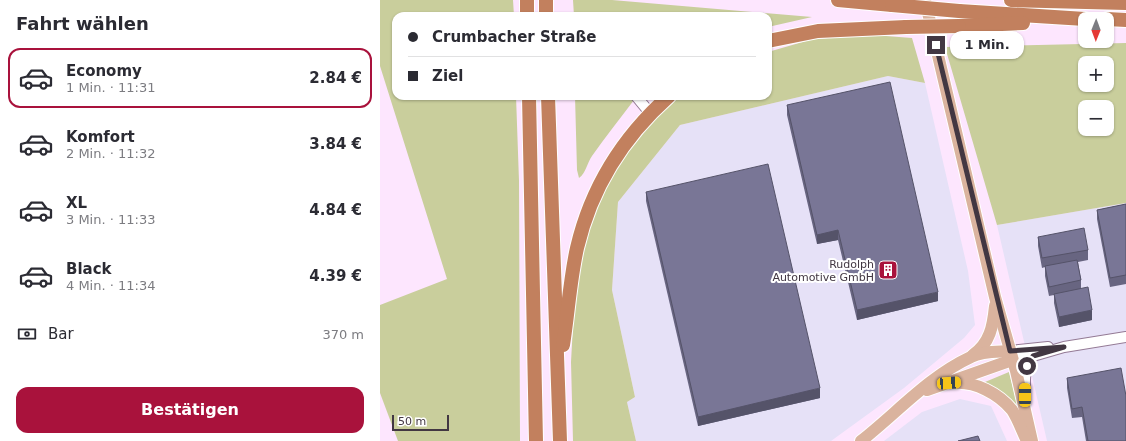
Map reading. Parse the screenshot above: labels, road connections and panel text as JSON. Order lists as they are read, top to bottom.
{
  "places": {
    "building": ["Rudolph Automotive GmbH"]
  },
  "scale_bar": "50 m",
  "north": "bottom",
  "page": {
    "heading": "Fahrt wählen",
    "map_buttons": ["+", "−"],
    "banner": ["Crumbacher Straße", "Ziel"],
    "bubble": "1 Min.",
    "list": [
      {
        "name": "Economy",
        "note": "1 Min. · 11:31",
        "value": "2.84 €"
      },
      {
        "name": "Komfort",
        "note": "2 Min. · 11:32",
        "value": "3.84 €"
      },
      {
        "name": "XL",
        "note": "3 Min. · 11:33",
        "value": "4.84 €"
      },
      {
        "name": "Black",
        "note": "4 Min. · 11:34",
        "value": "4.39 €"
      }
    ],
    "pay": ["Bar", "370 m"],
    "buttons": "Bestätigen",
    "scale": "50 m"
  }
}
